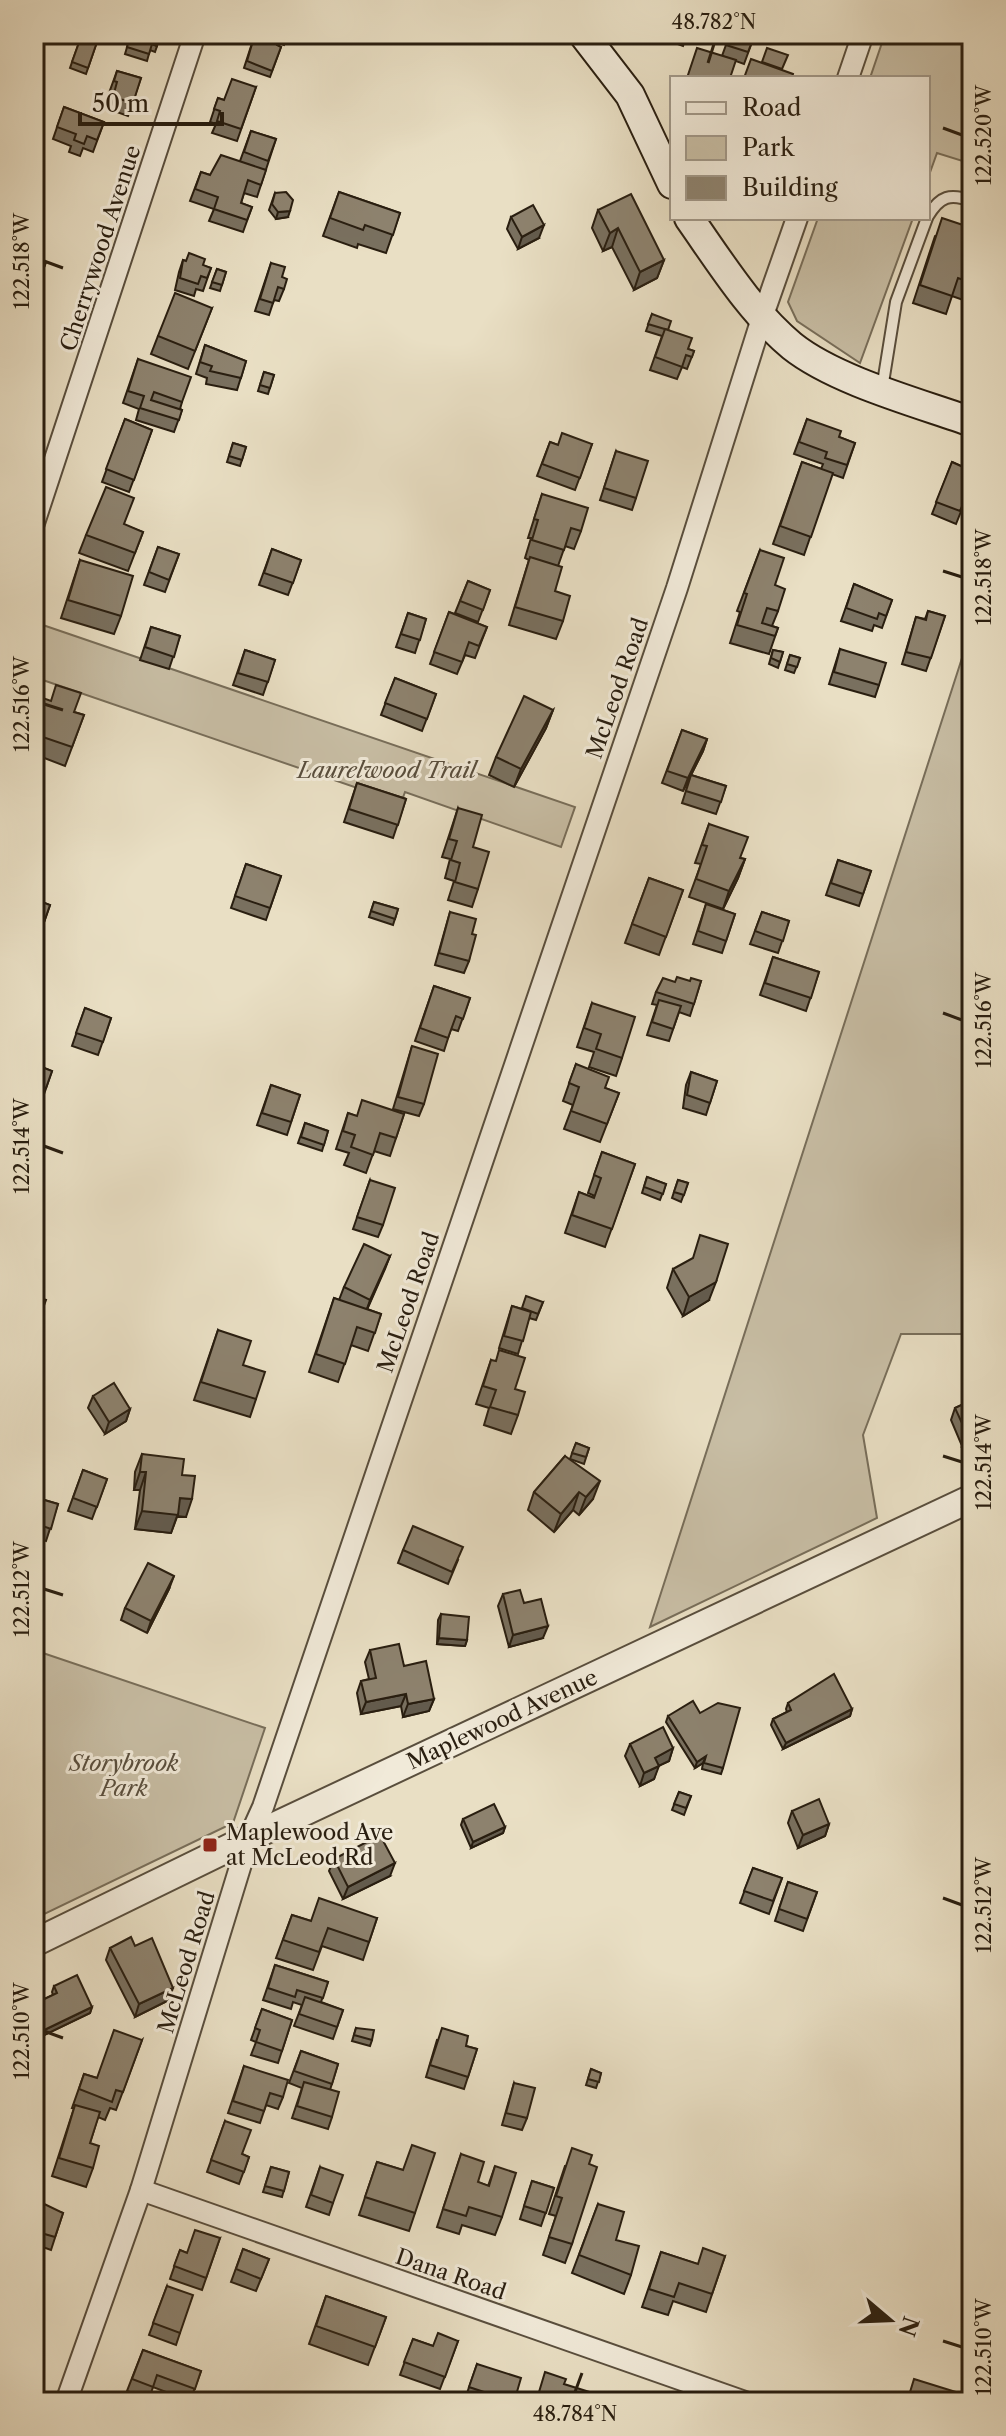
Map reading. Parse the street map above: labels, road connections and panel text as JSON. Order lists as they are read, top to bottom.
{
  "streets": {
    "street": [
      "Cherrywood Avenue",
      "McLeod Road",
      "Maplewood Avenue",
      "Dana Road"
    ]
  },
  "crossings": [
    ["McLeod Road", "Maplewood Avenue"],
    ["McLeod Road", "Dana Road"]
  ],
  "parks": ["Laurelwood Trail", "Storybrook Park"],
  "places": {
    "transit": ["Maplewood Ave at McLeod Rd"]
  },
  "legend": ["Road", "Park", "Building"],
  "scale_bar": "50 m",
  "north": "right",
  "coordinates": [
    "48.782°N",
    "122.520°W",
    "122.518°W",
    "122.516°W",
    "122.514°W",
    "122.512°W",
    "122.510°W",
    "48.784°N"
  ]
}
